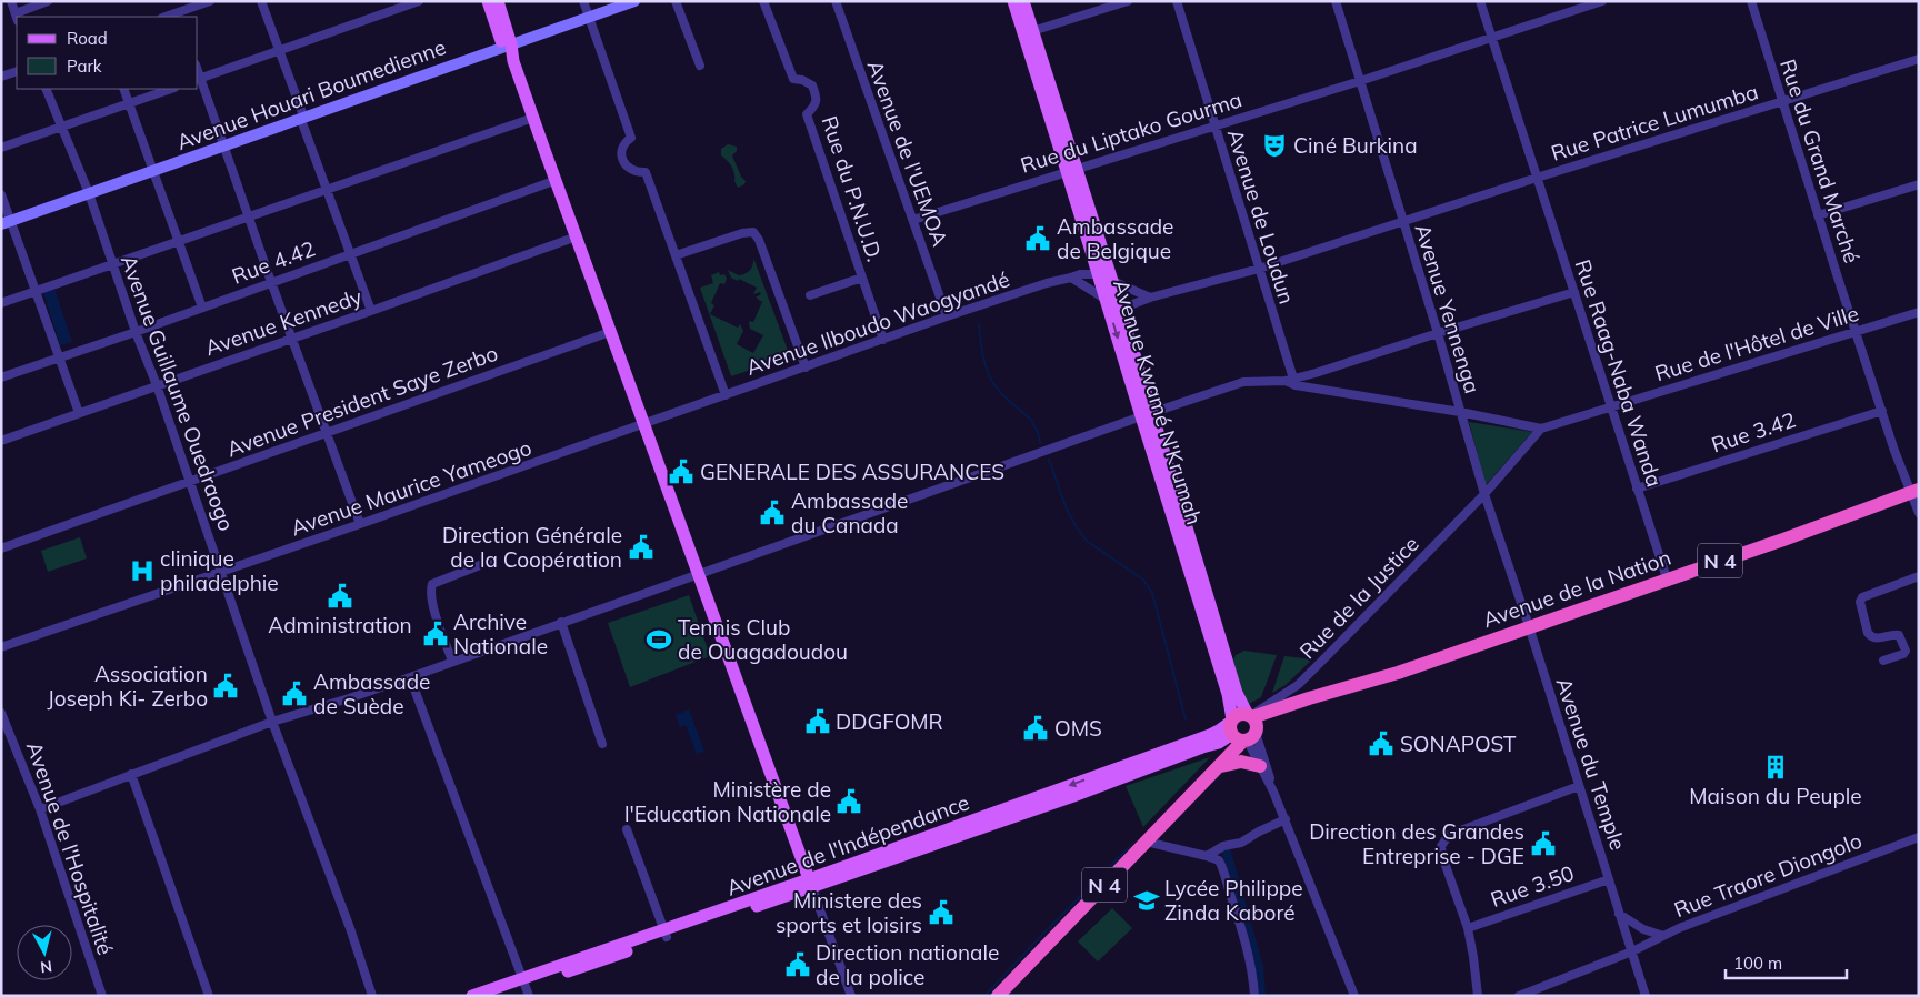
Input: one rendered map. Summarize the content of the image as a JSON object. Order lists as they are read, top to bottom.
{
  "streets": {
    "highway": ["N 4", "Avenue de la Nation"],
    "main road": ["Avenue Houari Boumedienne", "Avenue Kwamé N'Krumah", "Avenue de l'Indépendance"],
    "street": [
      "Rue Patrice Lumumba",
      "Rue du Liptako Gourma",
      "Avenue de l'UEMOA",
      "Rue du Grand Marché",
      "Rue du P.N.U.D.",
      "Avenue de Loudun",
      "Rue 4.42",
      "Avenue Yennenga",
      "Avenue Kennedy",
      "Avenue Ilboudo Waogyandé",
      "Rue de l'Hôtel de Ville",
      "Rue Raag-Naba Wanda",
      "Avenue Guillaume Ouedraogo",
      "Avenue President Saye Zerbo",
      "Rue 3.42",
      "Avenue Maurice Yameogo",
      "Rue de la Justice",
      "Avenue du Temple",
      "Avenue de l'Hospitalité",
      "Rue Traore Diongolo",
      "Rue 3.50"
    ]
  },
  "crossings": [
    ["Avenue Houari Boumedienne", "Avenue Guillaume Ouedraogo"],
    ["Rue Patrice Lumumba", "Rue du Grand Marché"],
    ["Rue Patrice Lumumba", "Avenue Yennenga"],
    ["Rue Patrice Lumumba", "Rue Raag-Naba Wanda"],
    ["Rue du Liptako Gourma", "Avenue de l'UEMOA"],
    ["Rue du Liptako Gourma", "Avenue de Loudun"],
    ["Rue du Liptako Gourma", "Avenue Yennenga"],
    ["Rue du Liptako Gourma", "Rue Raag-Naba Wanda"],
    ["Rue du Liptako Gourma", "Avenue Kwamé N'Krumah"],
    ["Avenue de l'UEMOA", "Avenue Ilboudo Waogyandé"],
    ["Rue du Grand Marché", "Rue de l'Hôtel de Ville"],
    ["Rue du Grand Marché", "Rue 3.42"],
    ["Rue du Grand Marché", "Avenue de la Nation"],
    ["Rue du P.N.U.D.", "Avenue Ilboudo Waogyandé"],
    ["Rue 4.42", "Avenue Guillaume Ouedraogo"],
    ["Avenue Yennenga", "Avenue de la Nation"],
    ["Avenue Yennenga", "Rue de la Justice"],
    ["Avenue Yennenga", "Avenue du Temple"],
    ["Avenue Kennedy", "Avenue Guillaume Ouedraogo"],
    ["Avenue Ilboudo Waogyandé", "Avenue Kwamé N'Krumah"],
    ["Avenue Ilboudo Waogyandé", "Avenue Maurice Yameogo"],
    ["Rue de l'Hôtel de Ville", "Rue Raag-Naba Wanda"],
    ["Rue de l'Hôtel de Ville", "Rue de la Justice"],
    ["Rue Raag-Naba Wanda", "Rue 3.42"],
    ["Rue Raag-Naba Wanda", "Avenue de la Nation"],
    ["Avenue Guillaume Ouedraogo", "Avenue President Saye Zerbo"],
    ["Avenue Guillaume Ouedraogo", "Avenue Maurice Yameogo"],
    ["Avenue Kwamé N'Krumah", "N 4"],
    ["Avenue Kwamé N'Krumah", "Avenue de la Nation"],
    ["Avenue Kwamé N'Krumah", "Rue de la Justice"],
    ["Avenue Kwamé N'Krumah", "Avenue de l'Indépendance"],
    ["N 4", "Avenue de la Nation"],
    ["N 4", "Rue de la Justice"],
    ["N 4", "Avenue de l'Indépendance"],
    ["Avenue de la Nation", "Rue de la Justice"],
    ["Avenue de la Nation", "Avenue du Temple"],
    ["Avenue de la Nation", "Avenue de l'Indépendance"],
    ["Rue de la Justice", "Avenue de l'Indépendance"],
    ["Avenue du Temple", "Rue Traore Diongolo"],
    ["Avenue du Temple", "Rue 3.50"]
  ],
  "places": {
    "theatre": ["Ciné Burkina"],
    "public building": [
      "Ambassade de Belgique",
      "GENERALE DES ASSURANCES",
      "Ambassade du Canada",
      "Direction Générale de la Coopération",
      "Administration",
      "Archive Nationale",
      "Association Joseph Ki- Zerbo",
      "Ambassade de Suède",
      "DDGFOMR",
      "OMS",
      "SONAPOST",
      "Ministère de l'Education Nationale",
      "Direction des Grandes Entreprise - DGE",
      "Ministere des sports et loisirs",
      "Direction nationale de la police"
    ],
    "hospital": ["clinique philadelphie"],
    "sports": ["Tennis Club de Ouagadoudou"],
    "building": ["Maison du Peuple"],
    "school or university": ["Lycée Philippe Zinda Kaboré"]
  },
  "legend": ["Road", "Park"],
  "scale_bar": "100 m",
  "north": "bottom"
}
